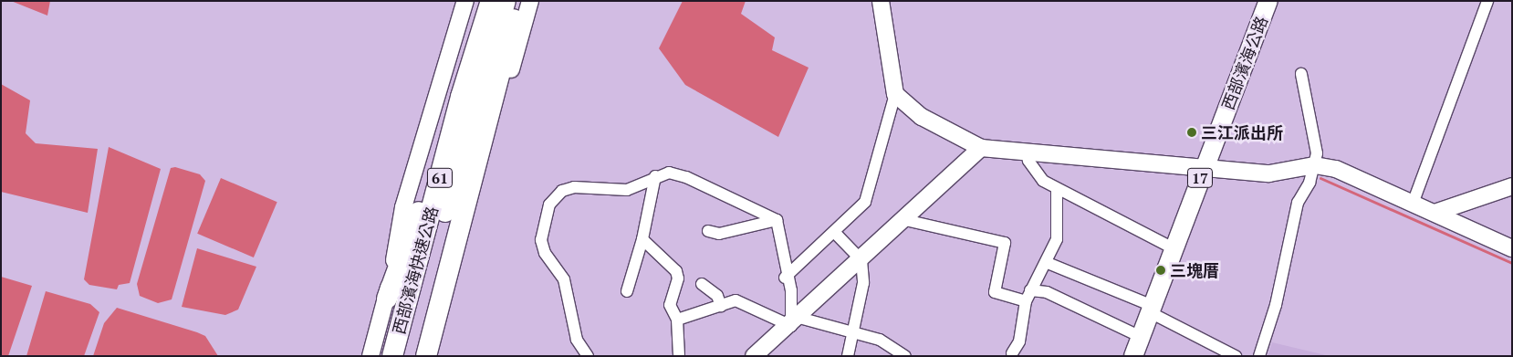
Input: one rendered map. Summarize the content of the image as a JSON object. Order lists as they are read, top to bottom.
{
  "streets": {
    "highway": ["61", "西部濱海快速公路"],
    "main road": ["西部濱海公路", "17"]
  },
  "places": ["三江派出所", "三塊厝"]
}
